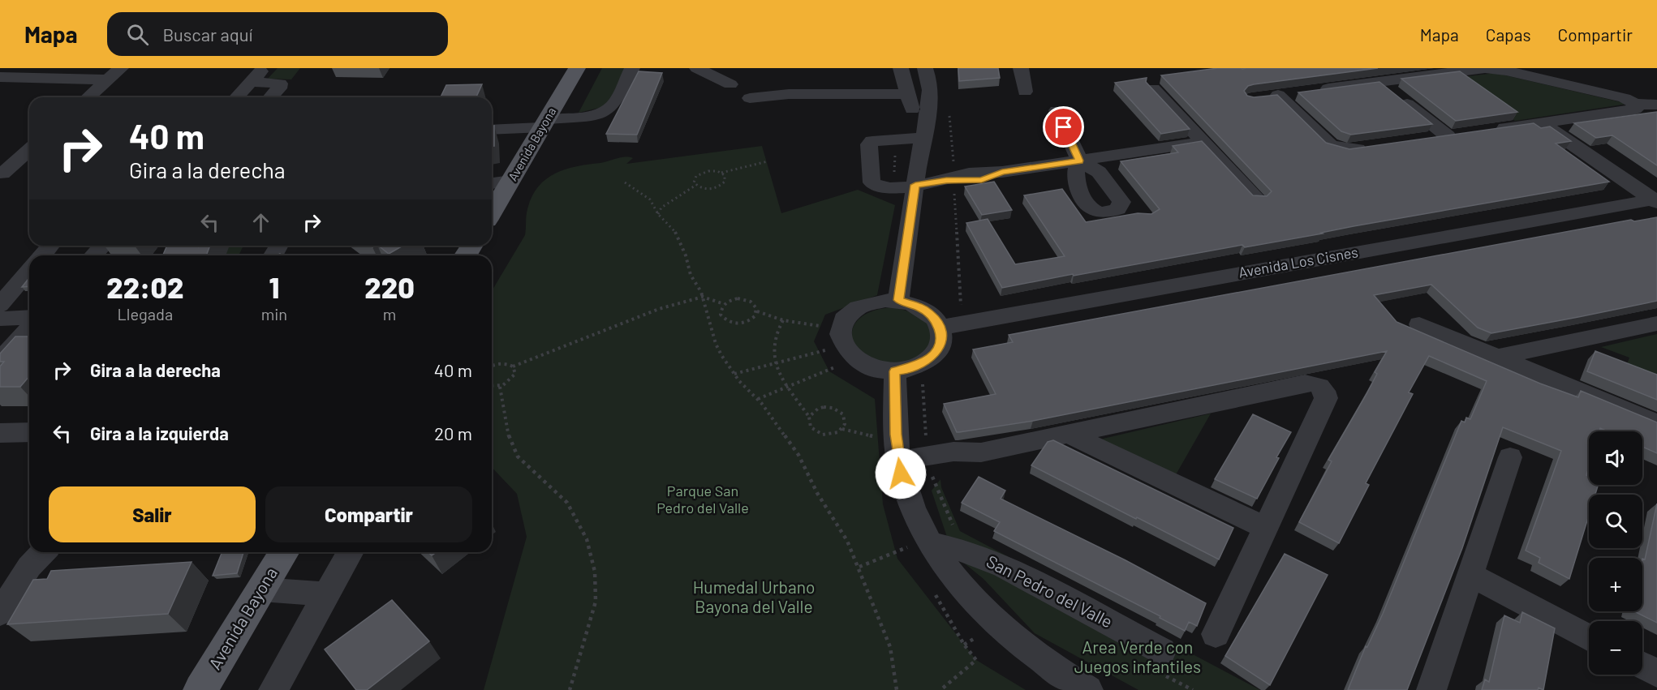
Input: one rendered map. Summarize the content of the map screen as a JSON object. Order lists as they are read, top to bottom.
{
  "streets": {
    "main road": ["Avenida Bayona"],
    "street": ["Avenida Los Cisnes", "San Pedro del Valle"]
  },
  "parks": ["Parque San Pedro del Valle", "Humedal Urbano Bayona del Valle", "Area Verde con Juegos infantiles"],
  "page": {
    "header": "Mapa",
    "search": "Buscar aquí",
    "nav": ["Mapa", "Capas", "Compartir"],
    "turn": ["40 m", "Gira a la derecha"],
    "eta": [
      "22:02",
      "Llegada",
      "1",
      "min",
      "220",
      "m"
    ],
    "list": [
      {
        "name": "Gira a la derecha",
        "value": "40 m"
      },
      {
        "name": "Gira a la izquierda",
        "value": "20 m"
      }
    ],
    "map_buttons": ["+", "−"],
    "buttons": ["Salir", "Compartir"]
  }
}
